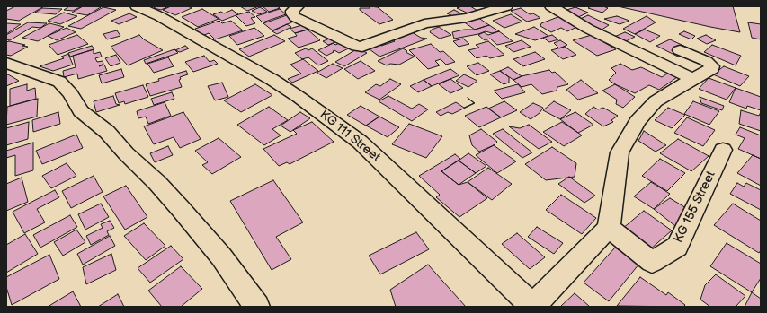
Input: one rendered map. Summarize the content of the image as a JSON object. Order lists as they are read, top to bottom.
{
  "streets": {
    "street": ["KG 111 Street", "KG 155 Street"]
  }
}
